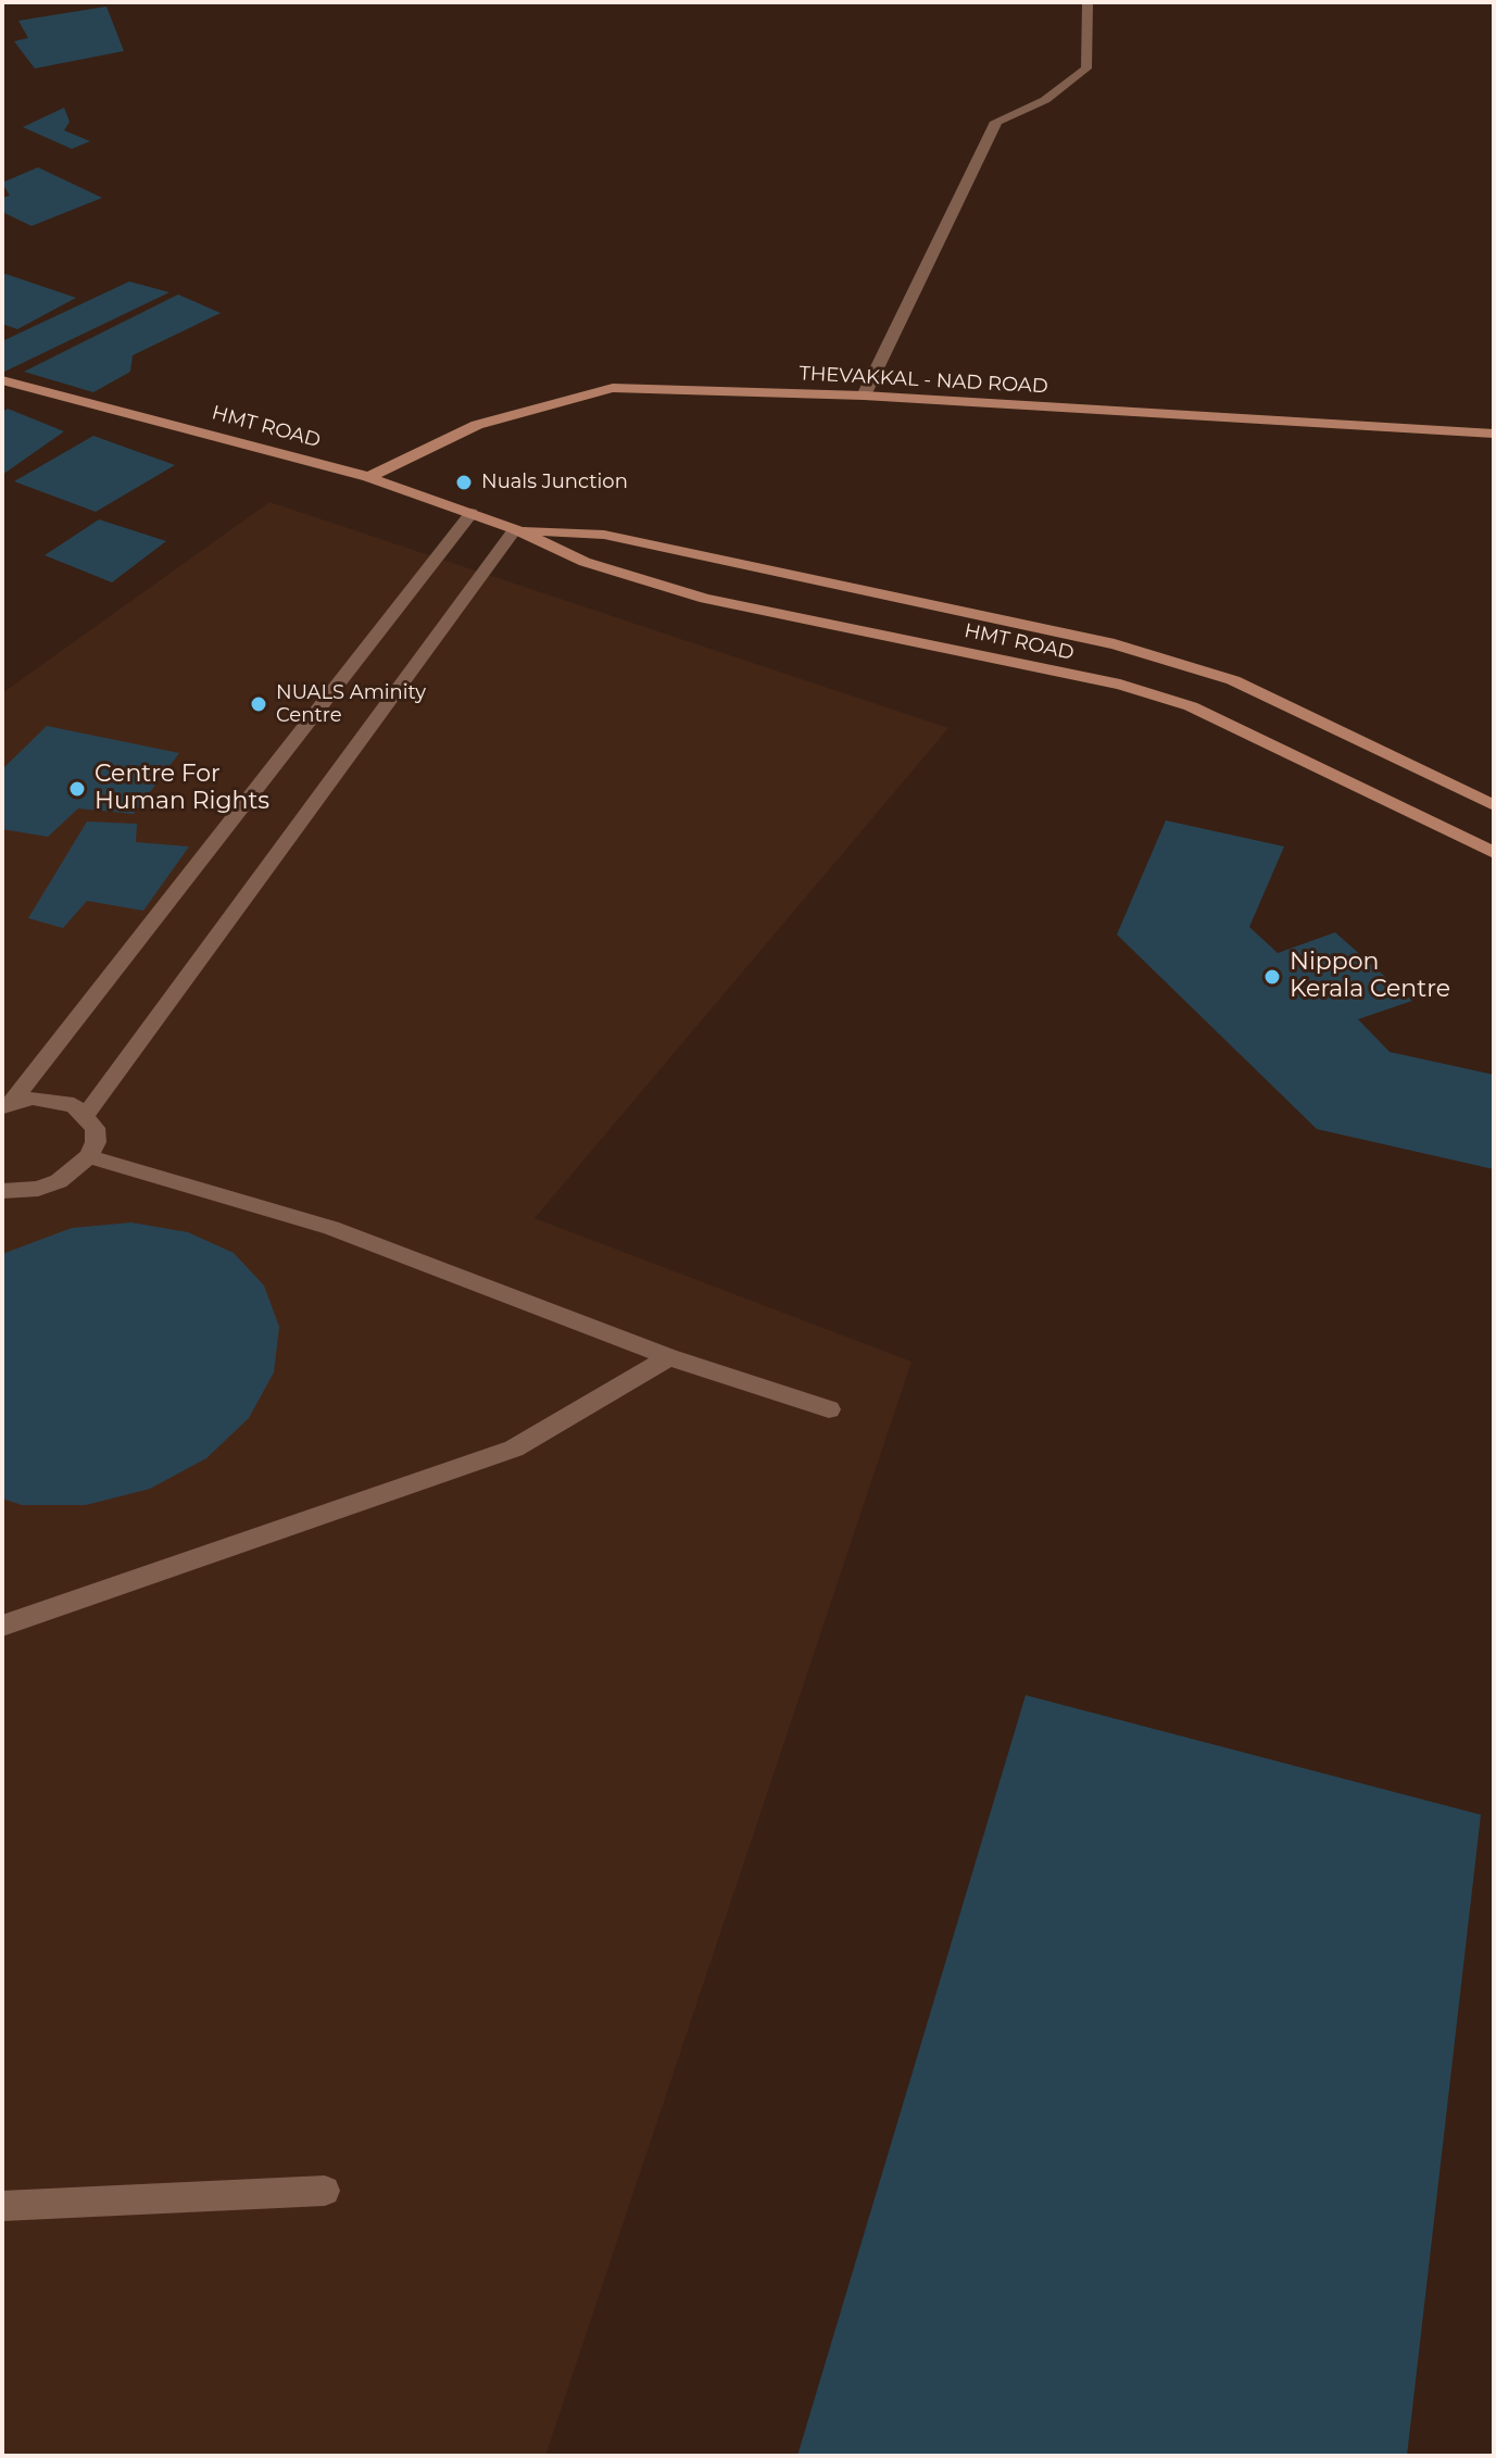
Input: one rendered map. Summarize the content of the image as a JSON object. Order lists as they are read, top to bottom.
{
  "streets": {
    "main road": ["THEVAKKAL - NAD ROAD", "HMT ROAD"]
  },
  "crossings": [
    ["THEVAKKAL - NAD ROAD", "HMT ROAD"]
  ],
  "places": [
    "Nuals Junction",
    "NUALS Aminity Centre",
    "Centre For Human Rights",
    "Nippon Kerala Centre"
  ]
}
